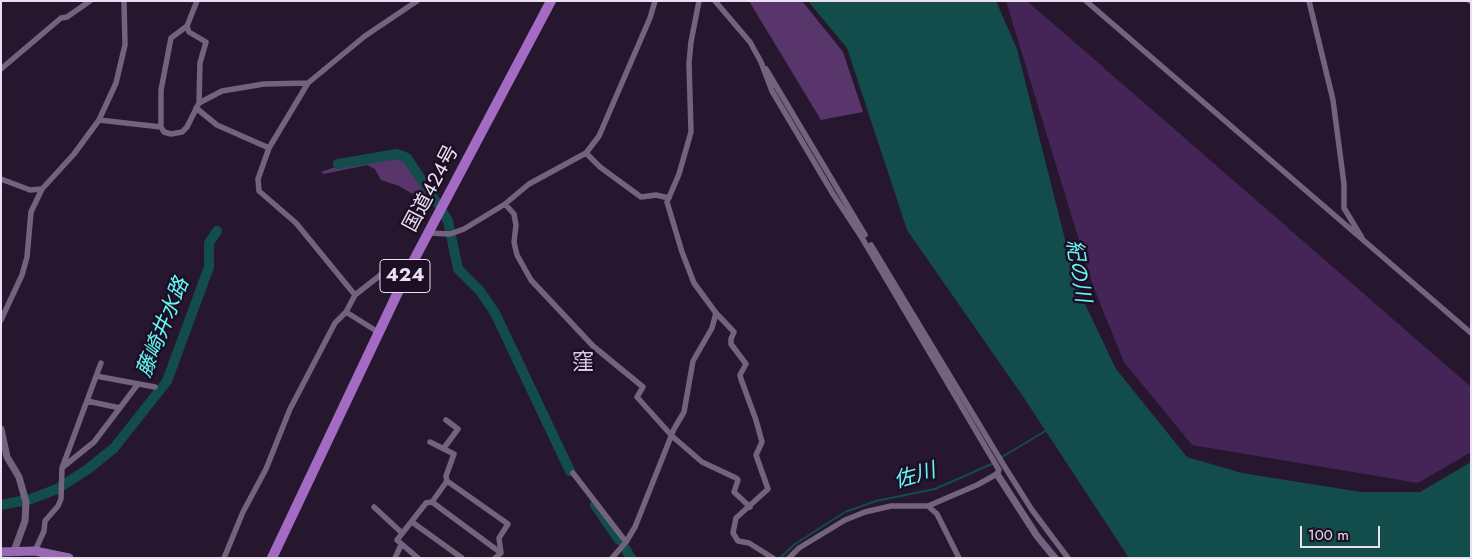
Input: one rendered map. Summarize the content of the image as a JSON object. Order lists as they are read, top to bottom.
{
  "streets": {
    "highway": ["国道424号", "424"]
  },
  "districts": ["窪"],
  "water": ["紀の川", "藤崎井水路", "佐川"],
  "scale_bar": "100 m"
}
